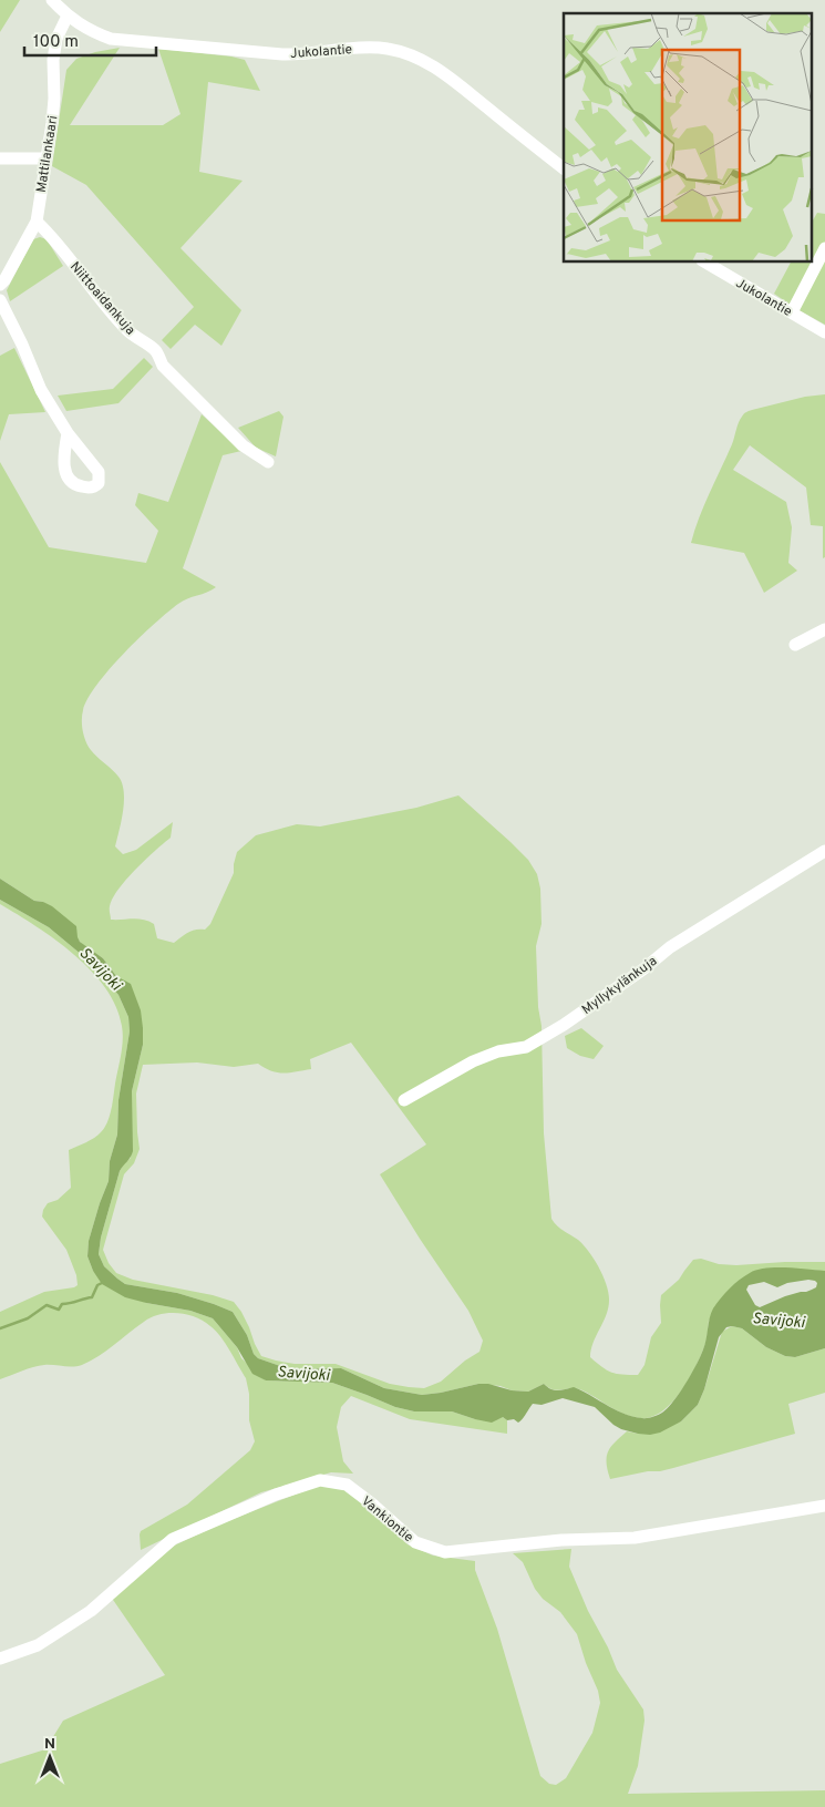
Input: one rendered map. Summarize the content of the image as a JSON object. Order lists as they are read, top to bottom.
{
  "streets": {
    "street": [
      "Jukolantie",
      "Mattilankaari",
      "Niittoaidankuja",
      "Myllykylänkuja",
      "Vankiontie"
    ]
  },
  "crossings": [
    ["Jukolantie", "Mattilankaari"],
    ["Mattilankaari", "Niittoaidankuja"]
  ],
  "water": ["Savijoki"],
  "scale_bar": "100 m",
  "north": "top"
}
